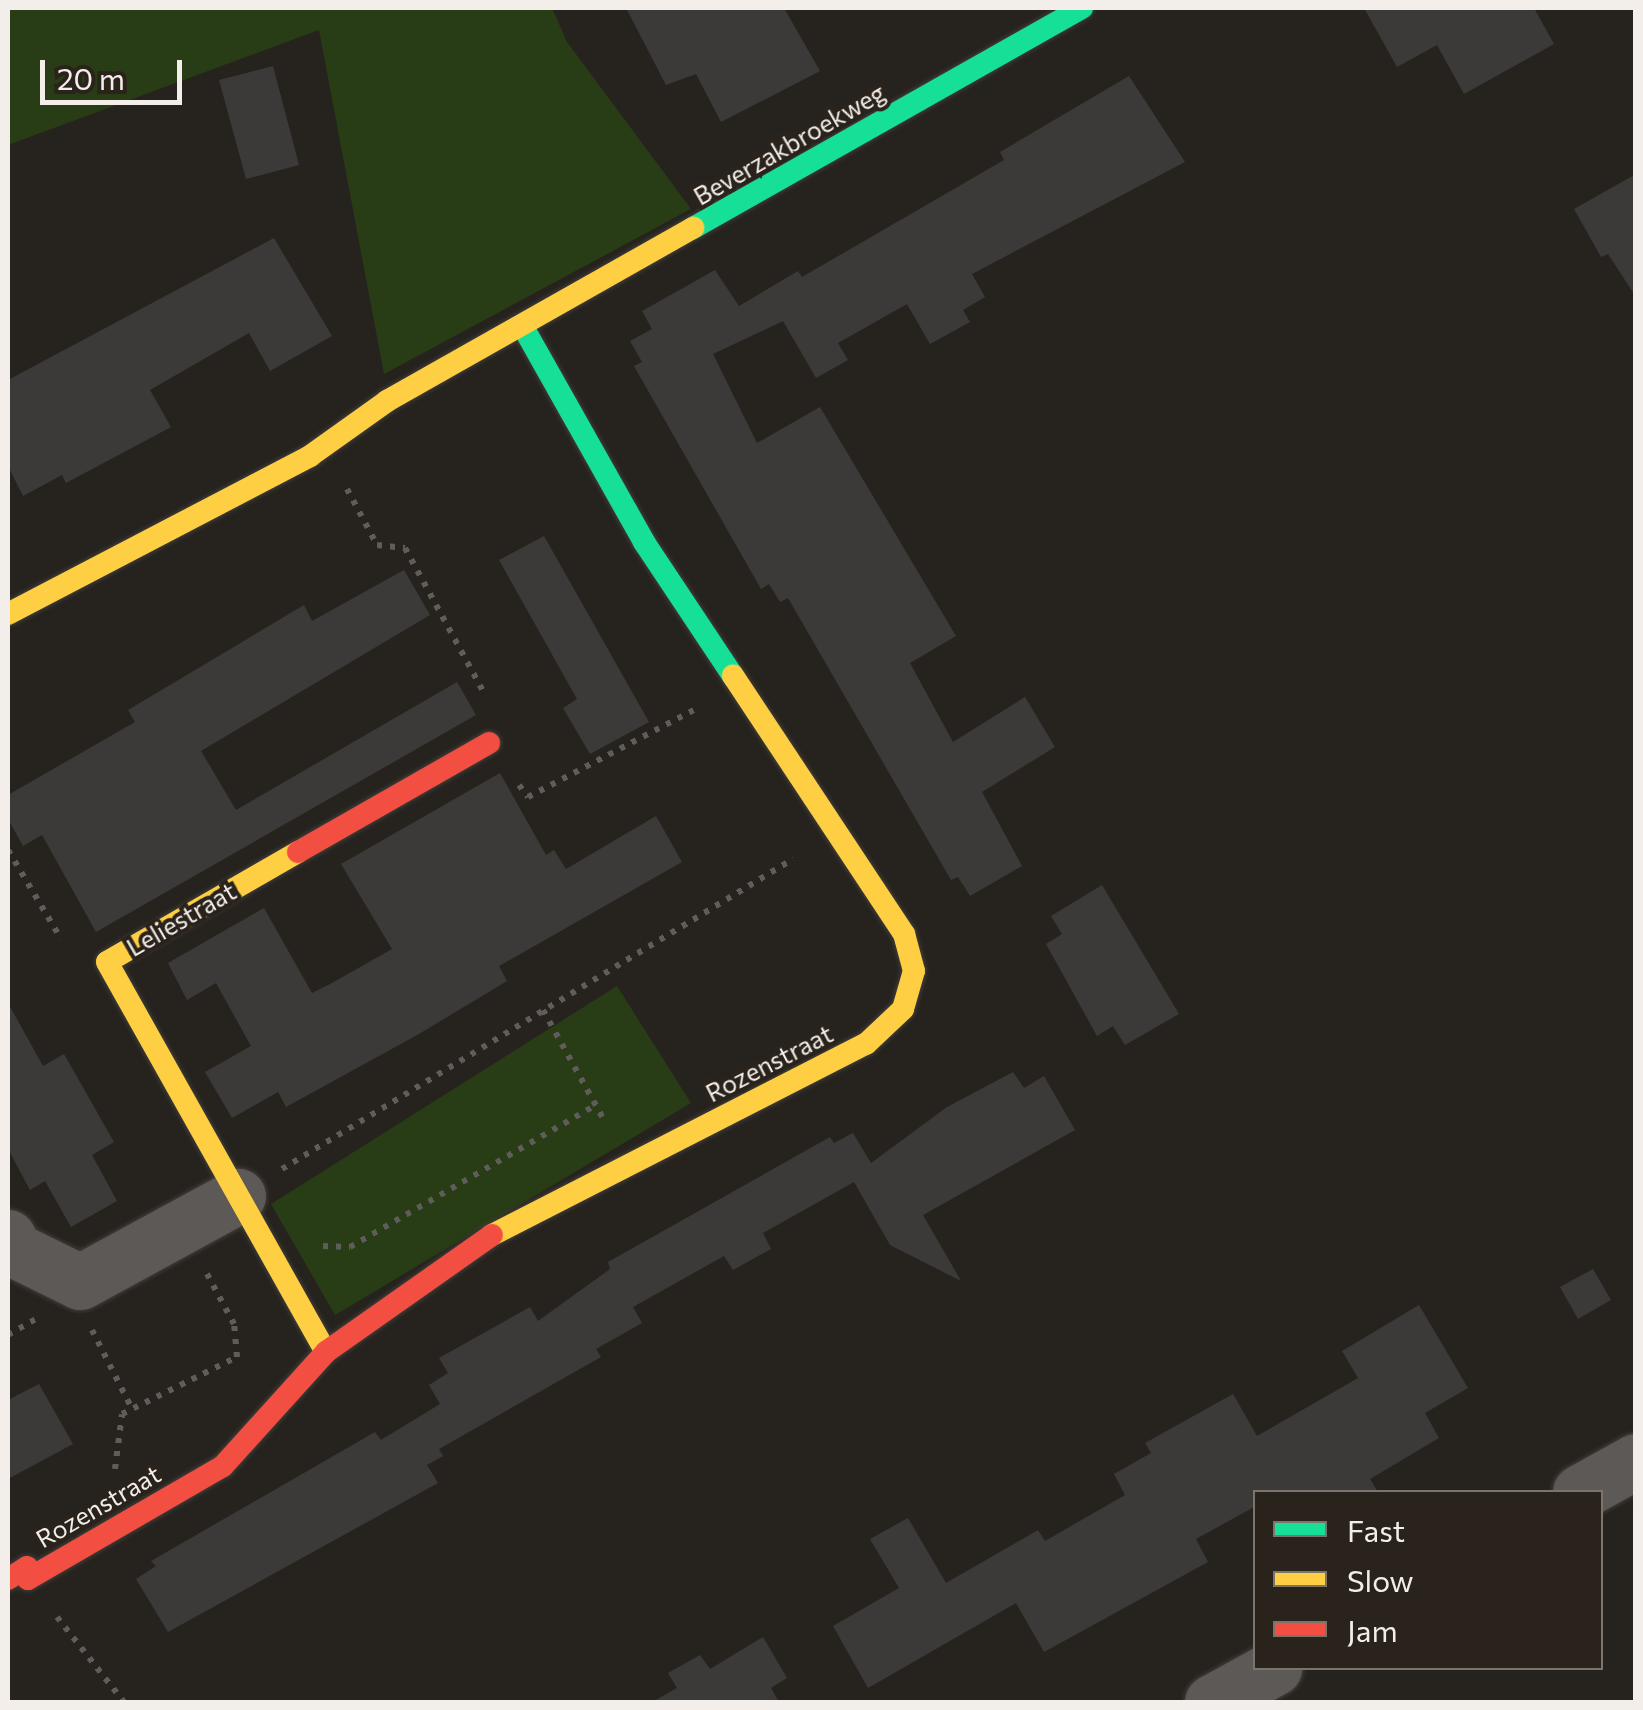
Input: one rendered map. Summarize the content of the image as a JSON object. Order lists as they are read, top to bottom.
{
  "streets": {
    "street": ["Beverzakbroekweg", "Leliestraat", "Rozenstraat"]
  },
  "crossings": [
    ["Beverzakbroekweg", "Rozenstraat"],
    ["Leliestraat", "Rozenstraat"]
  ],
  "legend": ["Fast", "Slow", "Jam"],
  "scale_bar": "20 m"
}
